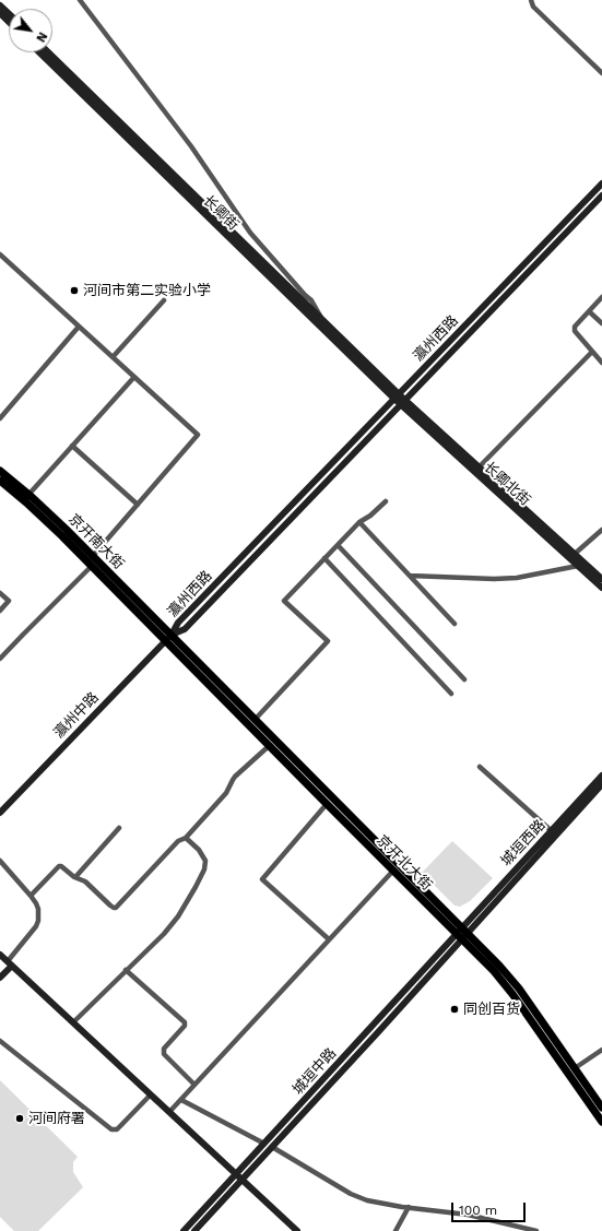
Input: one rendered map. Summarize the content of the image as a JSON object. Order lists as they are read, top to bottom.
{
  "streets": {
    "main road": [
      "长卿街",
      "瀛州西路",
      "长卿北街",
      "京开南大街",
      "瀛州中路",
      "城垣西路",
      "京开北大街",
      "城垣中路"
    ]
  },
  "crossings": [
    ["长卿街", "瀛州西路"],
    ["长卿街", "长卿北街"],
    ["瀛州西路", "长卿北街"],
    ["瀛州西路", "京开南大街"],
    ["瀛州西路", "瀛州中路"],
    ["瀛州西路", "京开北大街"],
    ["京开南大街", "瀛州中路"],
    ["京开南大街", "京开北大街"],
    ["瀛州中路", "京开北大街"],
    ["城垣西路", "京开北大街"],
    ["城垣西路", "城垣中路"],
    ["京开北大街", "城垣中路"]
  ],
  "places": ["河间市第二实验小学", "同创百货", "河间府署"],
  "scale_bar": "100 m",
  "north": "bottom right"
}
